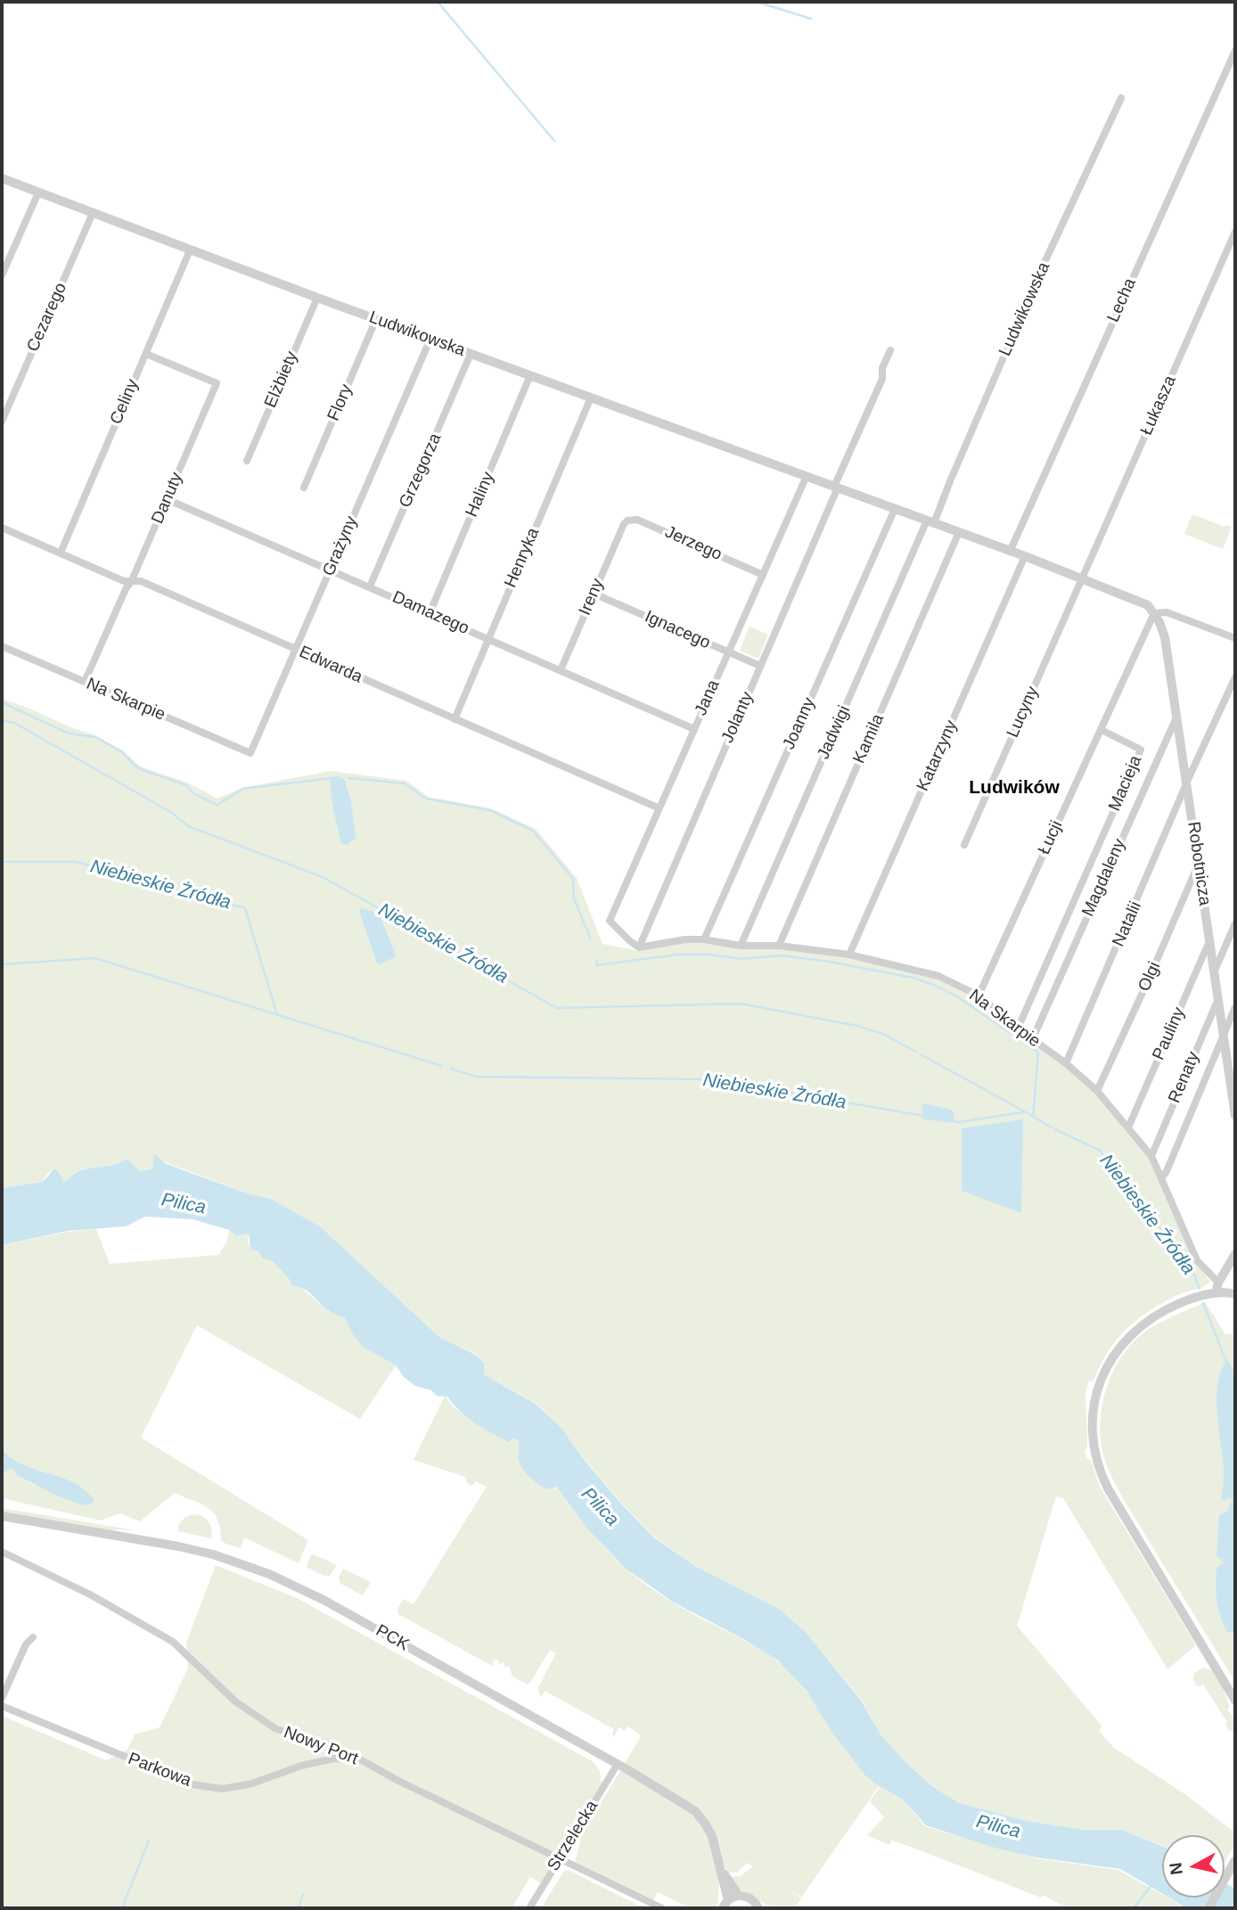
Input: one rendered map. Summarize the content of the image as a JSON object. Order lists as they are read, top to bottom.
{
  "streets": {
    "street": [
      "Lecha",
      "Ludwikowska",
      "Cezarego",
      "Elżbiety",
      "Celiny",
      "Flory",
      "Łukasza",
      "Grzegorza",
      "Haliny",
      "Danuty",
      "Jerzego",
      "Grażyny",
      "Henryka",
      "Ireny",
      "Damazego",
      "Ignacego",
      "Edwarda",
      "Jana",
      "Na Skarpie",
      "Lucyny",
      "Jolanty",
      "Joanny",
      "Jadwigi",
      "Kamila",
      "Katarzyny",
      "Macieja",
      "Łucji",
      "Robotnicza",
      "Magdaleny",
      "Natalii",
      "Olgi",
      "Pauliny",
      "Renaty",
      "PCK",
      "Nowy Port",
      "Parkowa",
      "Strzelecka"
    ]
  },
  "crossings": [
    ["Lecha", "Ludwikowska"],
    ["Ludwikowska", "Cezarego"],
    ["Ludwikowska", "Elżbiety"],
    ["Ludwikowska", "Celiny"],
    ["Ludwikowska", "Flory"],
    ["Ludwikowska", "Łukasza"],
    ["Ludwikowska", "Grzegorza"],
    ["Ludwikowska", "Haliny"],
    ["Ludwikowska", "Grażyny"],
    ["Ludwikowska", "Henryka"],
    ["Ludwikowska", "Jana"],
    ["Ludwikowska", "Lucyny"],
    ["Ludwikowska", "Jolanty"],
    ["Ludwikowska", "Joanny"],
    ["Ludwikowska", "Jadwigi"],
    ["Ludwikowska", "Kamila"],
    ["Ludwikowska", "Katarzyny"],
    ["Ludwikowska", "Łucji"],
    ["Ludwikowska", "Robotnicza"],
    ["Celiny", "Danuty"],
    ["Celiny", "Edwarda"],
    ["Łukasza", "Lucyny"],
    ["Grzegorza", "Damazego"],
    ["Haliny", "Damazego"],
    ["Danuty", "Damazego"],
    ["Danuty", "Edwarda"],
    ["Danuty", "Na Skarpie"],
    ["Jerzego", "Ireny"],
    ["Jerzego", "Jana"],
    ["Grażyny", "Damazego"],
    ["Grażyny", "Edwarda"],
    ["Grażyny", "Na Skarpie"],
    ["Henryka", "Damazego"],
    ["Henryka", "Edwarda"],
    ["Ireny", "Damazego"],
    ["Ireny", "Ignacego"],
    ["Damazego", "Jana"],
    ["Ignacego", "Jana"],
    ["Ignacego", "Jolanty"],
    ["Edwarda", "Jana"],
    ["Jana", "Na Skarpie"],
    ["Jana", "Jolanty"],
    ["Na Skarpie", "Jolanty"],
    ["Na Skarpie", "Joanny"],
    ["Na Skarpie", "Jadwigi"],
    ["Na Skarpie", "Kamila"],
    ["Na Skarpie", "Katarzyny"],
    ["Na Skarpie", "Macieja"],
    ["Na Skarpie", "Łucji"],
    ["Na Skarpie", "Magdaleny"],
    ["Na Skarpie", "Natalii"],
    ["Na Skarpie", "Olgi"],
    ["Na Skarpie", "Pauliny"],
    ["Na Skarpie", "Renaty"],
    ["Macieja", "Łucji"],
    ["Łucji", "Robotnicza"],
    ["Robotnicza", "Magdaleny"],
    ["Robotnicza", "Natalii"],
    ["Robotnicza", "Olgi"],
    ["Robotnicza", "Pauliny"],
    ["Robotnicza", "Renaty"],
    ["PCK", "Strzelecka"],
    ["Nowy Port", "Parkowa"],
    ["Nowy Port", "Strzelecka"]
  ],
  "districts": ["Ludwików"],
  "water": ["Niebieskie Żródła", "Niebieskie Źródła", "Pilica"],
  "north": "left"
}
